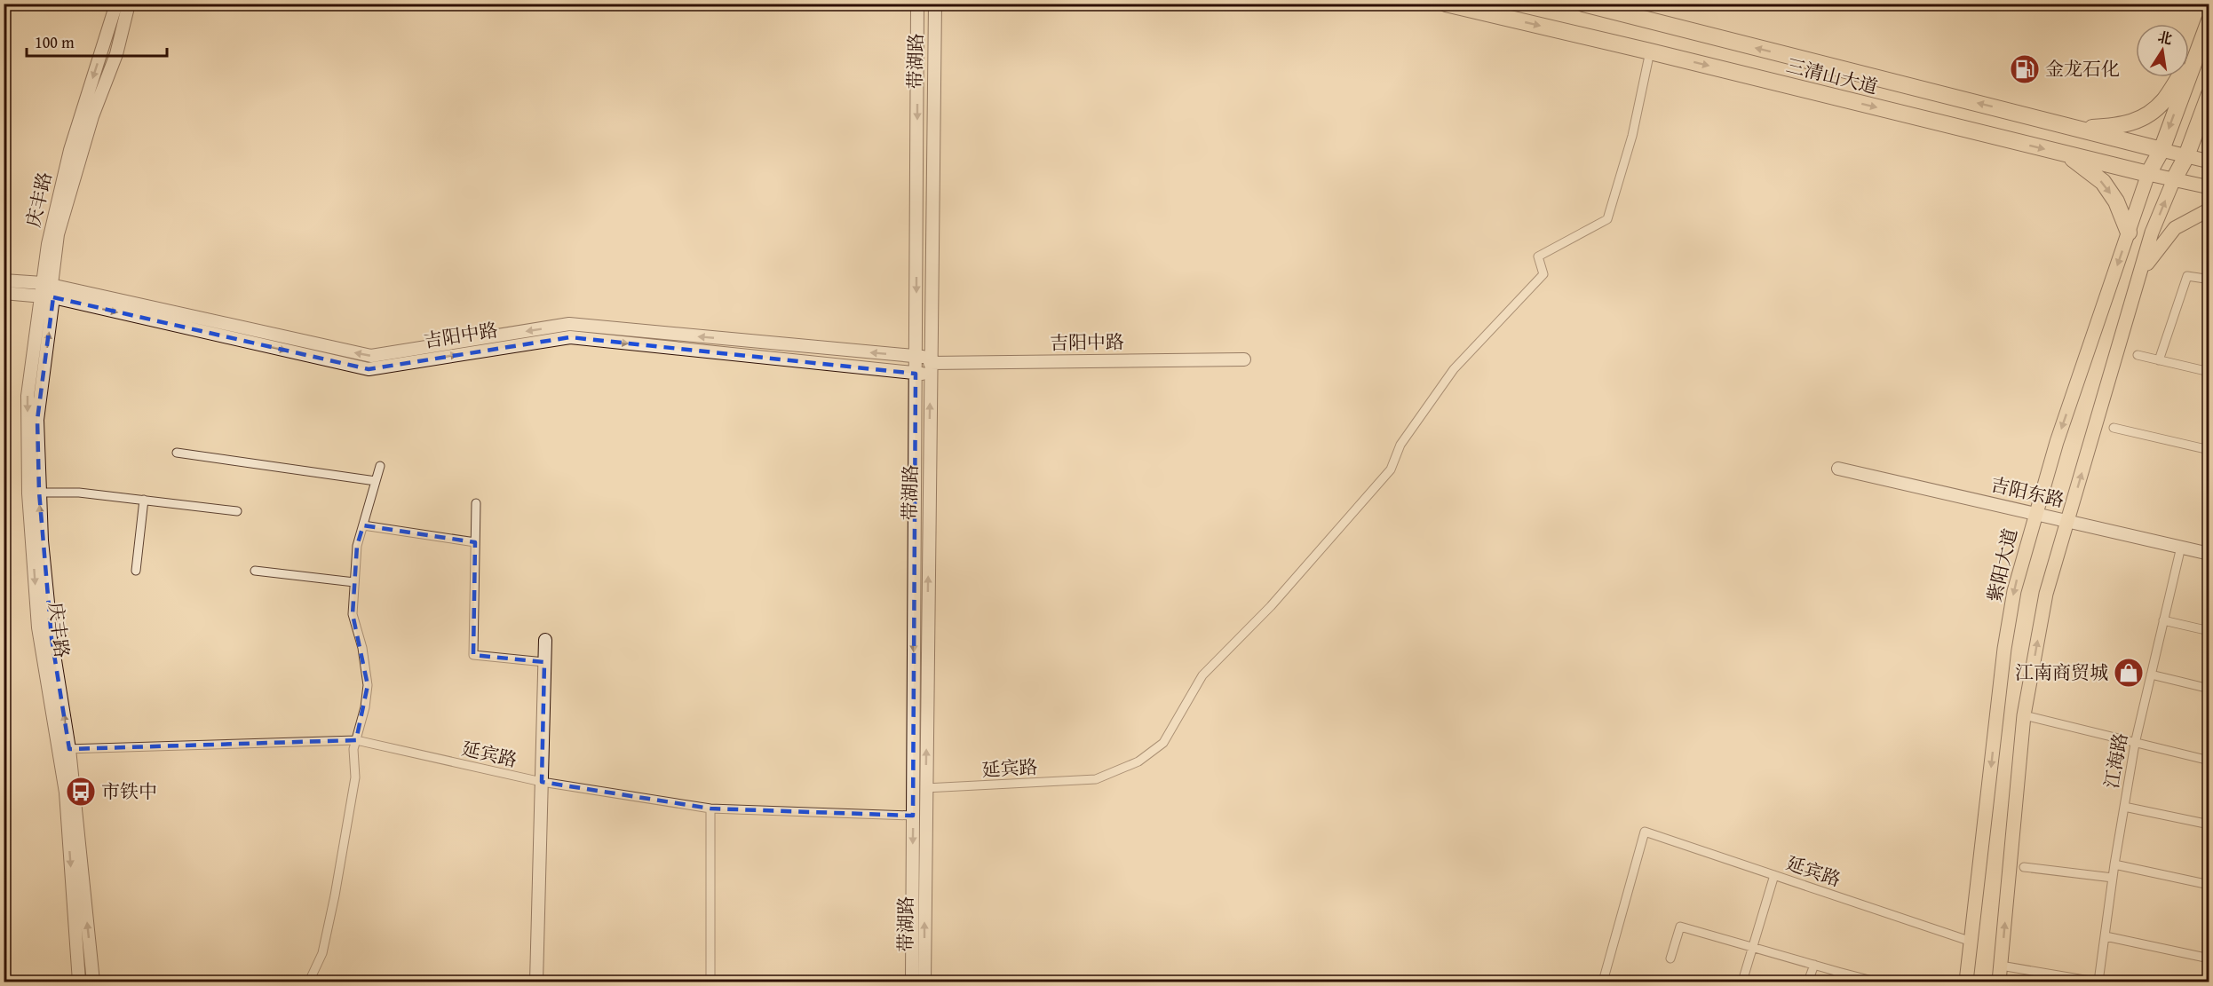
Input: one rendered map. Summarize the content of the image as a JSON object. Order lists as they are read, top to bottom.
{
  "streets": {
    "highway": ["三清山大道"],
    "main road": [
      "带湖路",
      "庆丰路",
      "吉阳中路",
      "吉阳东路",
      "紫阳大道"
    ],
    "street": ["延宾路", "江海路"]
  },
  "crossings": [
    ["带湖路", "吉阳中路"],
    ["带湖路", "延宾路"],
    ["三清山大道", "紫阳大道"],
    ["三清山大道", "延宾路"],
    ["庆丰路", "吉阳中路"],
    ["庆丰路", "延宾路"],
    ["吉阳东路", "紫阳大道"],
    ["吉阳东路", "江海路"],
    ["紫阳大道", "延宾路"]
  ],
  "places": {
    "fuel station": ["金龙石化"],
    "shop": ["江南商贸城"],
    "bus stop": ["市铁中"]
  },
  "scale_bar": "100 m",
  "north": "top"
}
